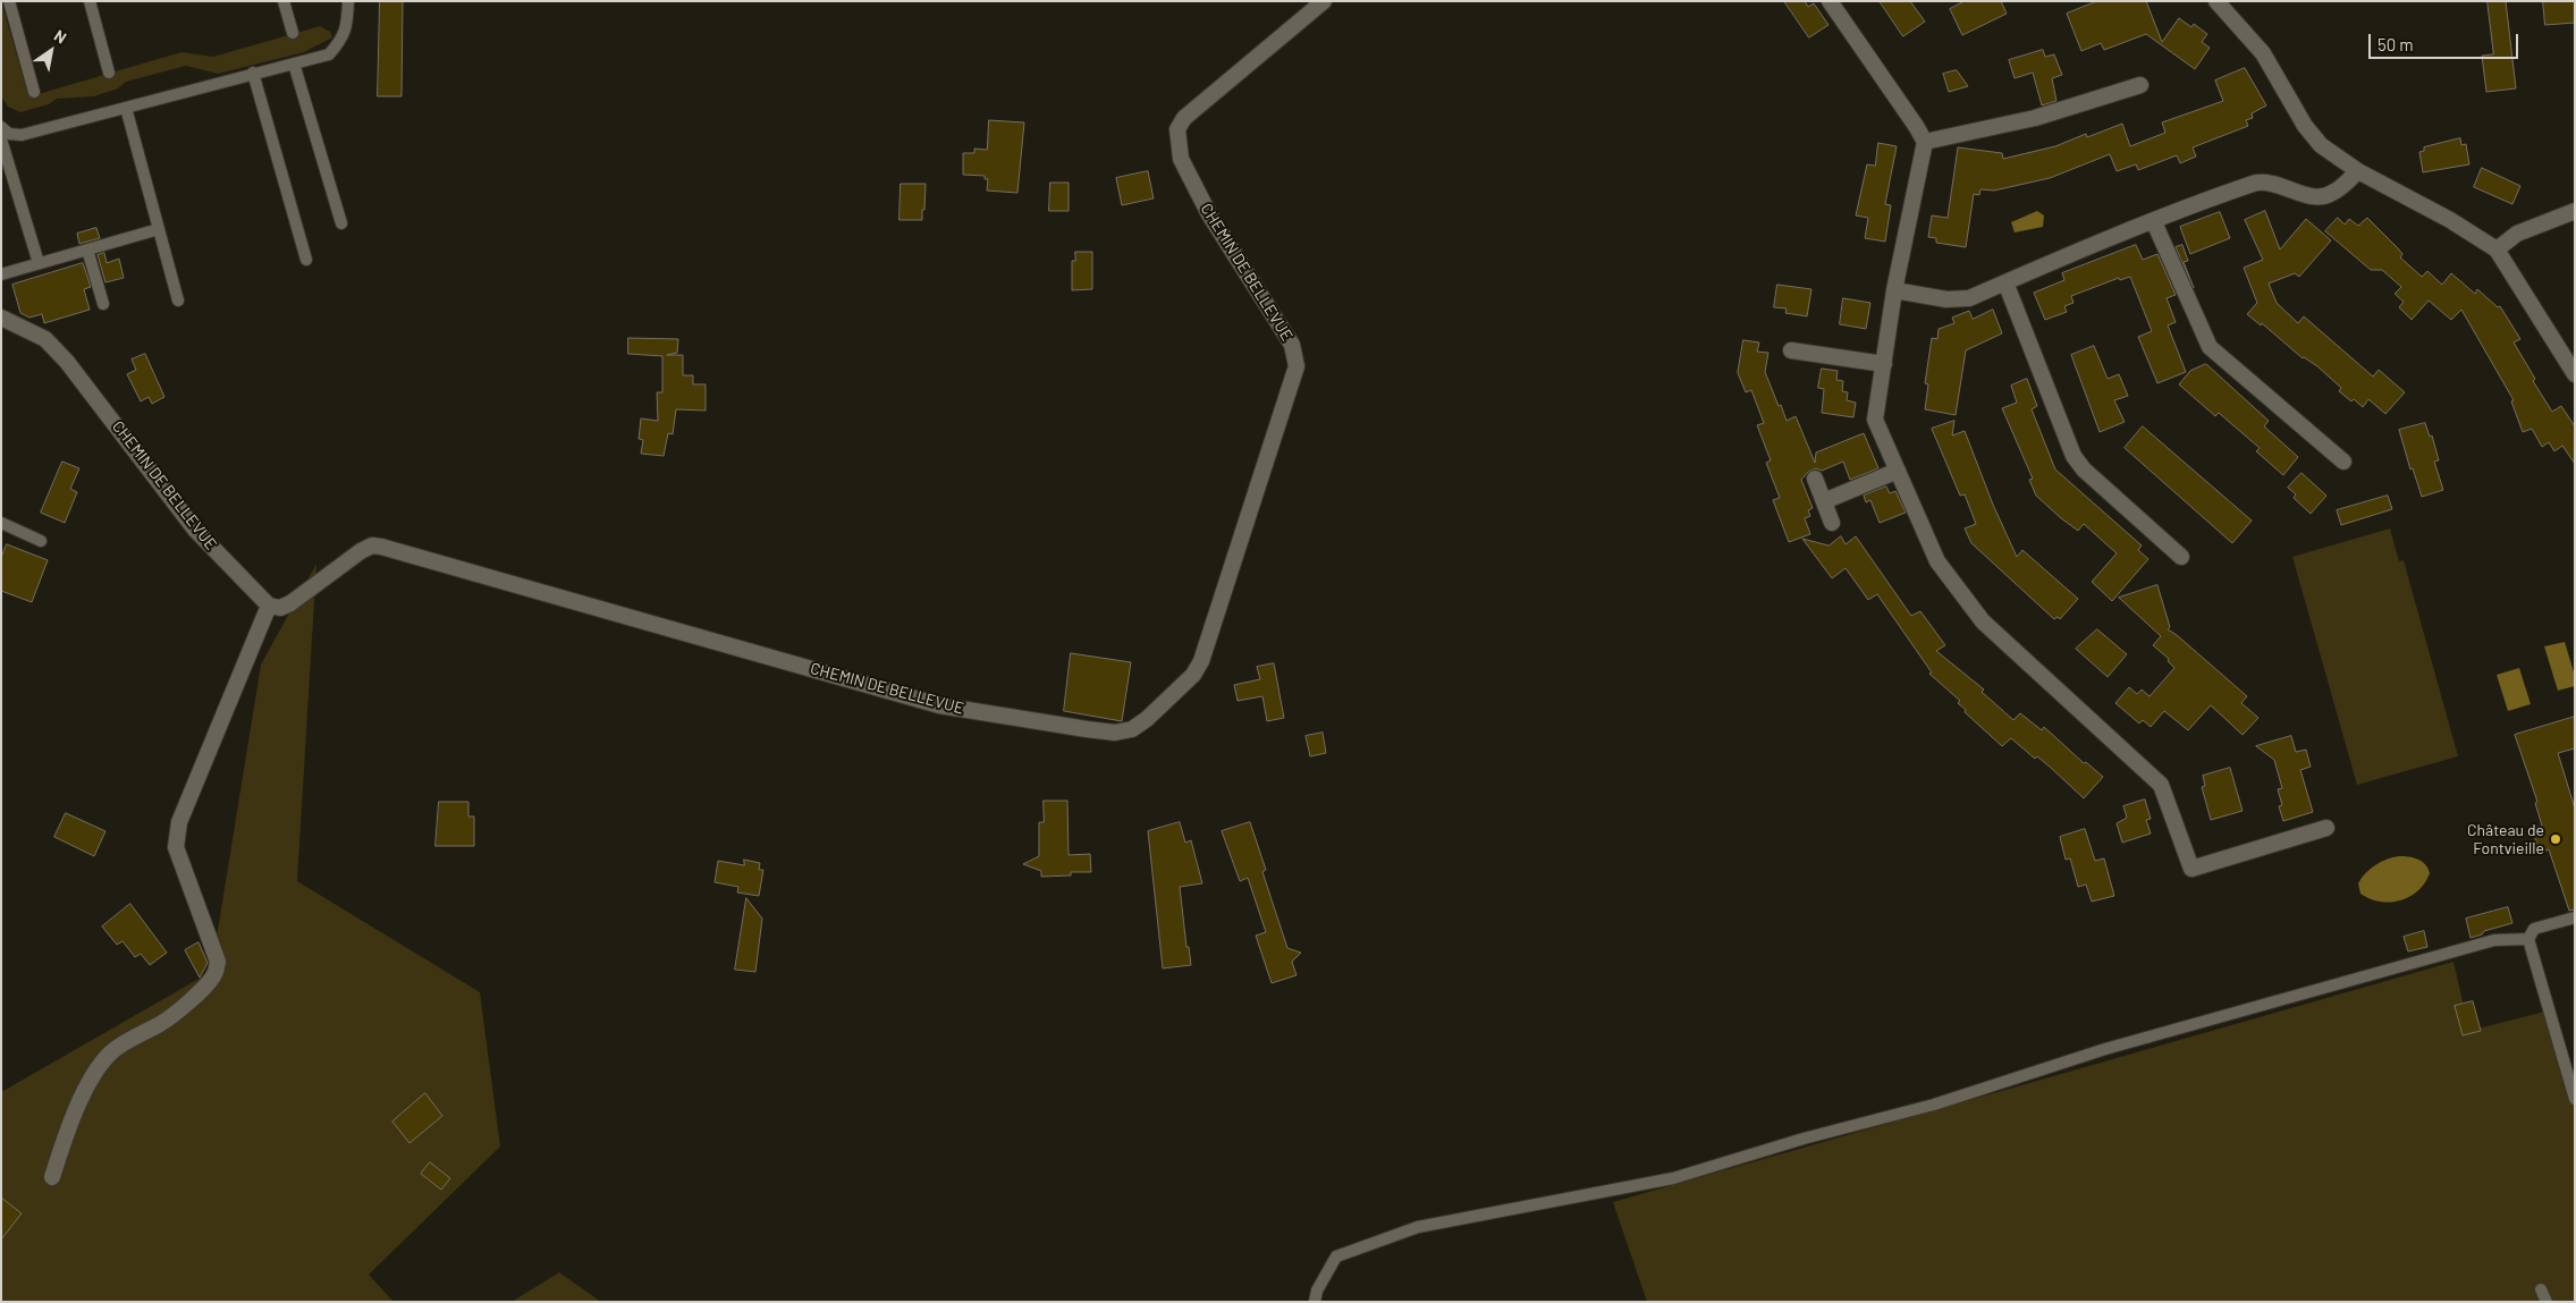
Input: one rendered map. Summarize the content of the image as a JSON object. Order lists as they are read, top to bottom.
{
  "streets": {
    "street": ["CHEMIN DE BELLEVUE"]
  },
  "places": ["Château de Fontvieille"],
  "scale_bar": "50 m",
  "north": "top right"
}
